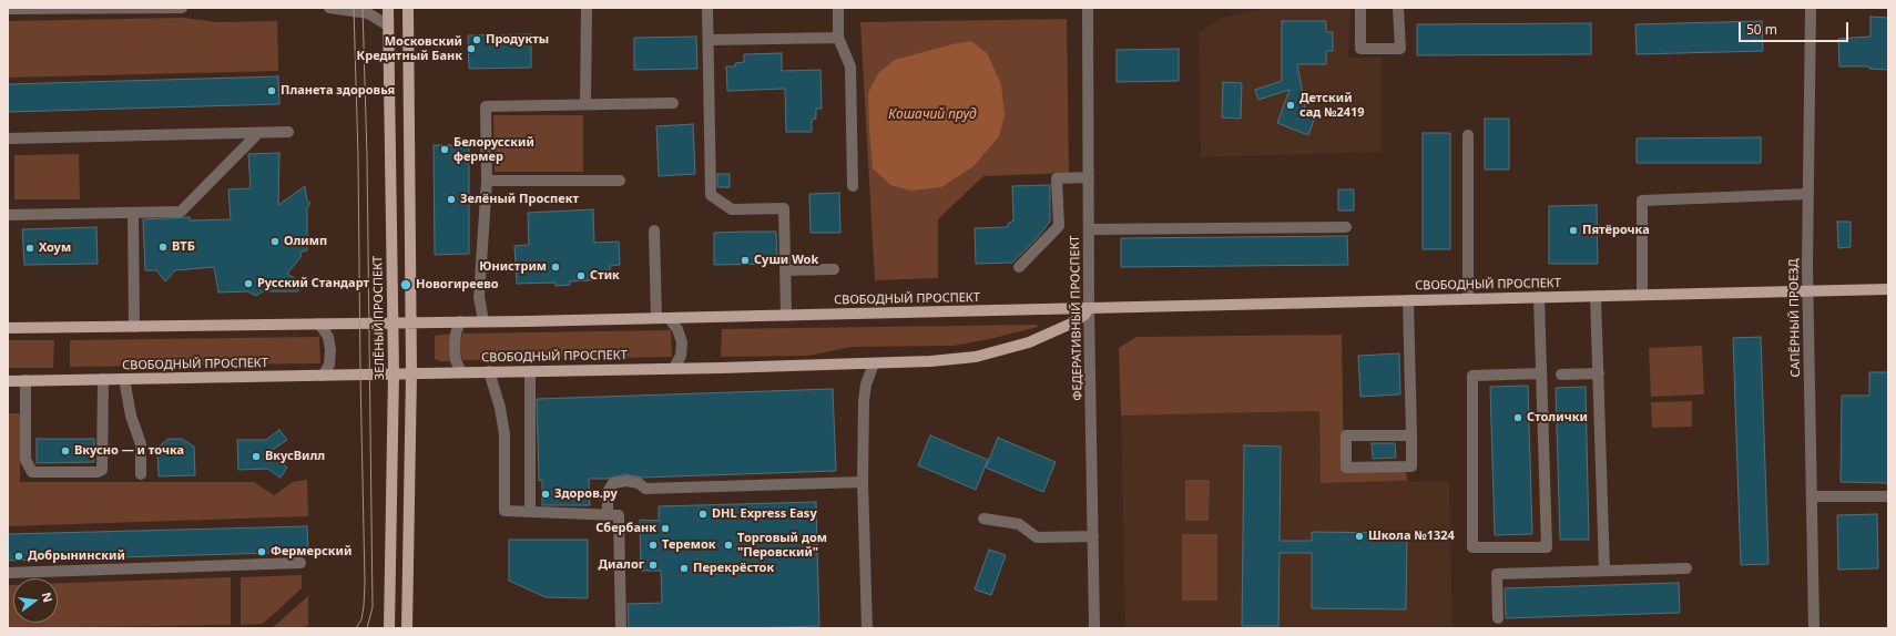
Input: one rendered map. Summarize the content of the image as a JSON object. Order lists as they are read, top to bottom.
{
  "streets": {
    "main road": ["СВОБОДНЫЙ ПРОСПЕКТ", "ЗЕЛЁНЫЙ ПРОСПЕКТ"],
    "street": ["ФЕДЕРАТИВНЫЙ ПРОСПЕКТ", "САПЁРНЫЙ ПРОЕЗД"]
  },
  "crossings": [
    ["СВОБОДНЫЙ ПРОСПЕКТ", "ЗЕЛЁНЫЙ ПРОСПЕКТ"],
    ["СВОБОДНЫЙ ПРОСПЕКТ", "ФЕДЕРАТИВНЫЙ ПРОСПЕКТ"],
    ["СВОБОДНЫЙ ПРОСПЕКТ", "САПЁРНЫЙ ПРОЕЗД"]
  ],
  "water": ["Кошачий пруд"],
  "places": [
    "Продукты",
    "Московский Кредитный Банк",
    "Планета здоровья",
    "Детский сад №2419",
    "Белорусский фермер",
    "Зелёный Проспект",
    "Пятёрочка",
    "Олимп",
    "ВТБ",
    "Хоум",
    "Суши Wok",
    "Юнистрим",
    "Стик",
    "Русский Стандарт",
    "Новогиреево",
    "Столички",
    "Вкусно — и точка",
    "ВкусВилл",
    "Здоров.ру",
    "DHL Express Easy",
    "Сбербанк",
    "Школа №1324",
    "Теремок",
    "Торговый дом \"Перовский\"",
    "Фермерский",
    "Добрынинский",
    "Диалог",
    "Перекрёсток"
  ],
  "scale_bar": "50 m",
  "north": "right"
}
